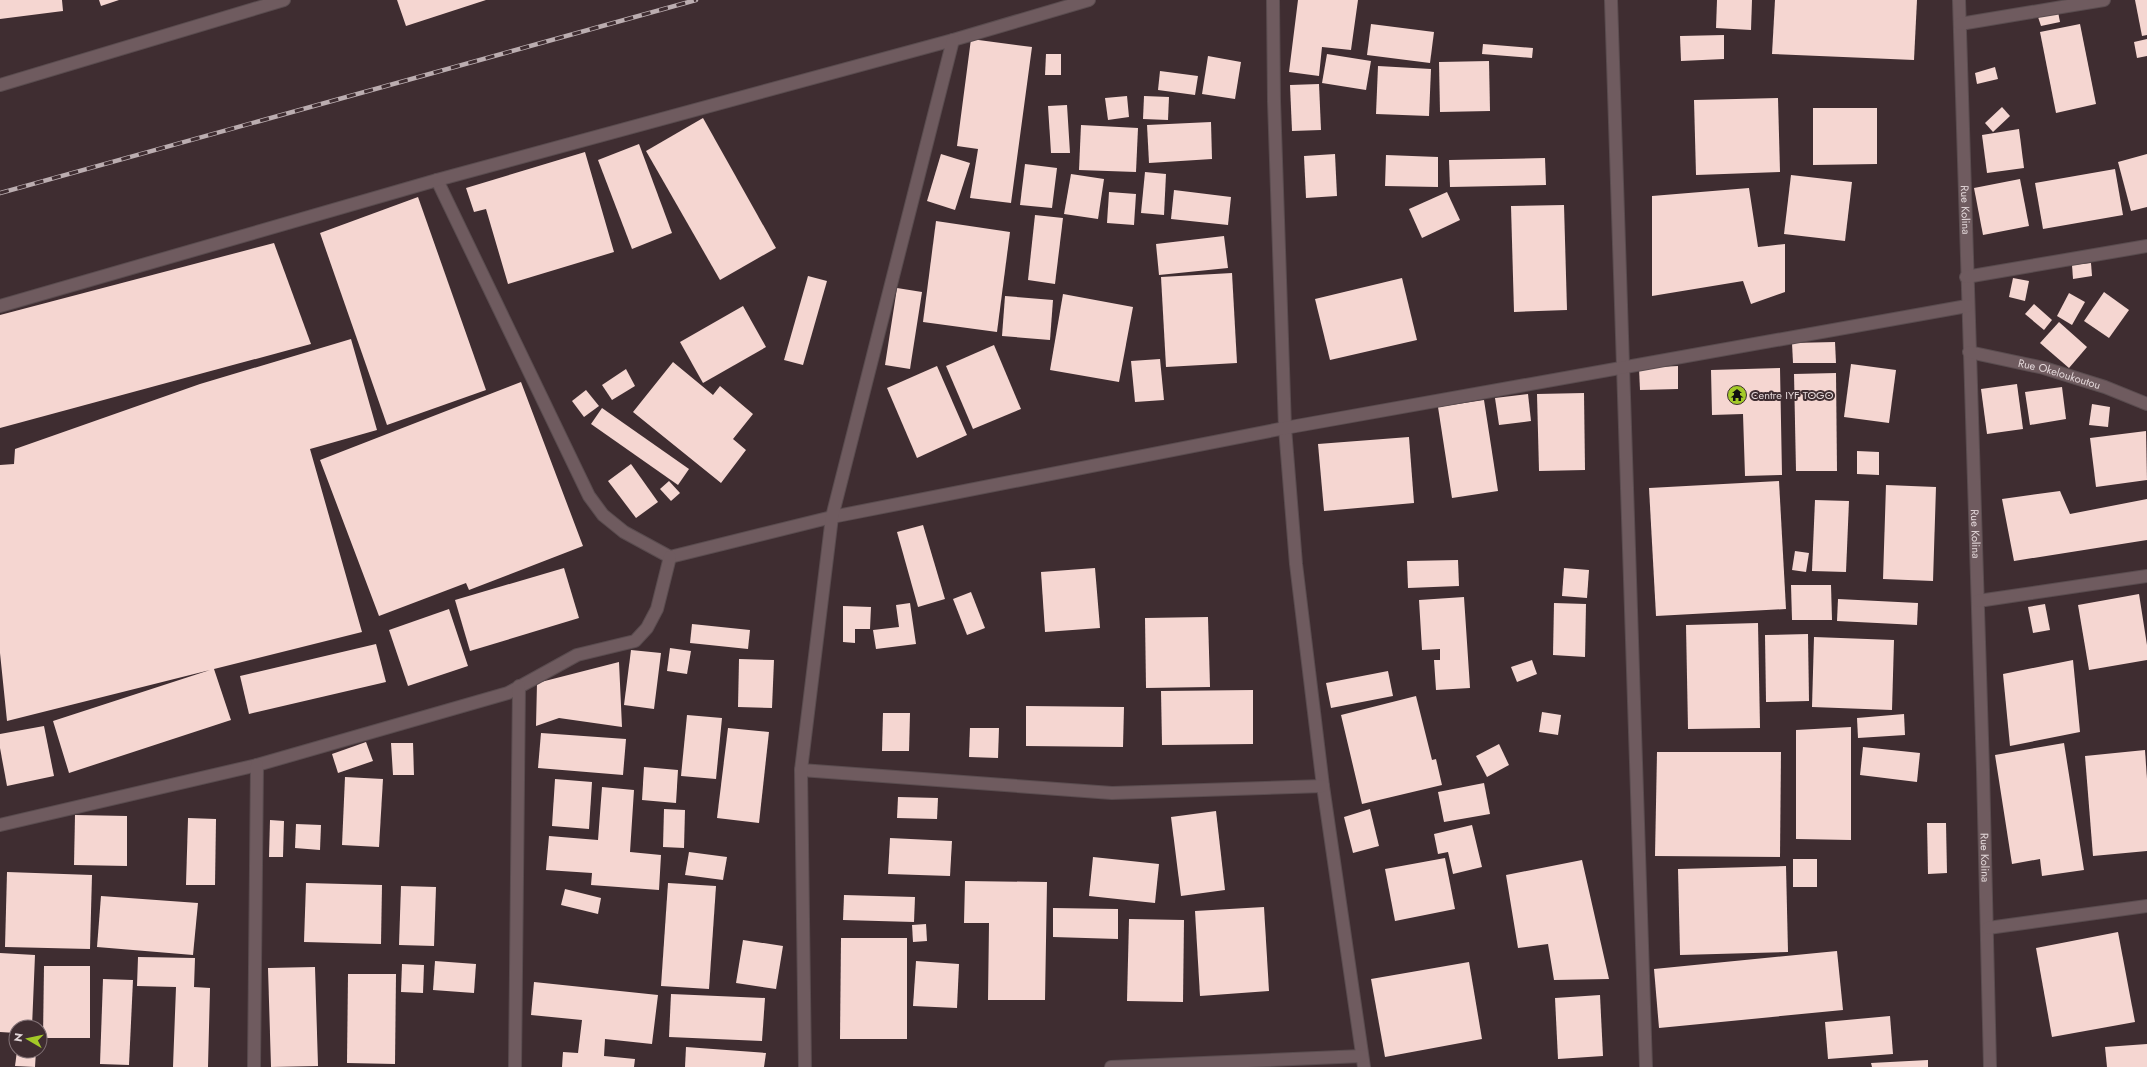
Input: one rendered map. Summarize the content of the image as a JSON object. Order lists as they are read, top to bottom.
{
  "streets": {
    "street": ["Rue Kolina", "Rue Okeloukoutou"]
  },
  "crossings": [
    ["Rue Kolina", "Rue Okeloukoutou"]
  ],
  "places": {
    "temple": ["Centre IYF TOGO"]
  },
  "north": "left"
}
